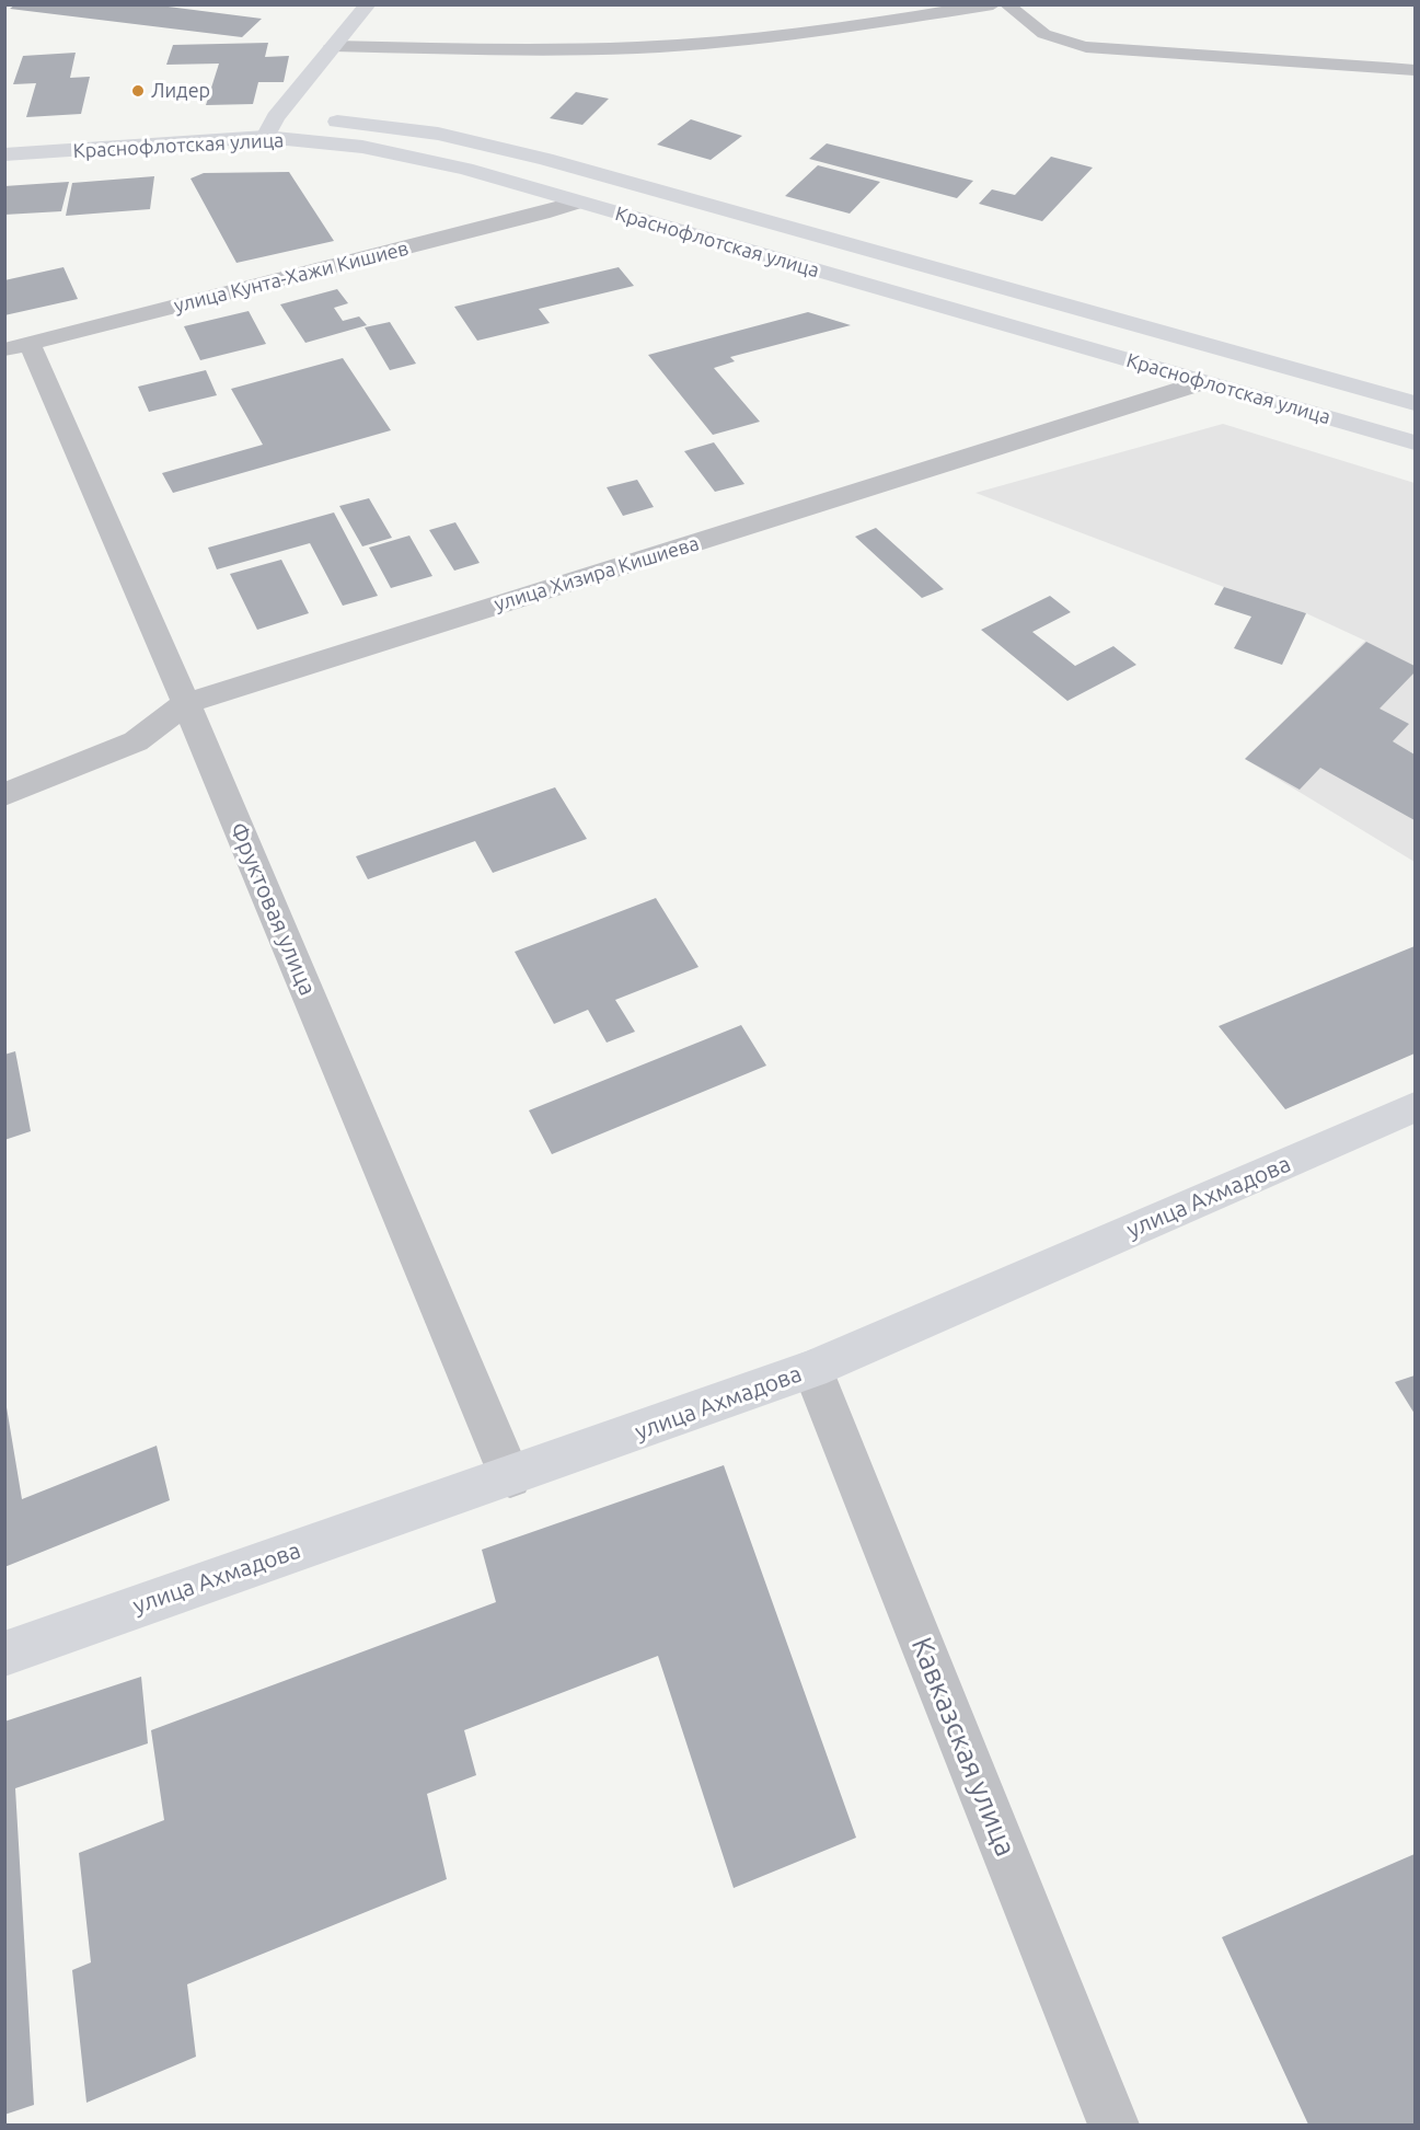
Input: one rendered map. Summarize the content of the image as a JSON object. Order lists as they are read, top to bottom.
{
  "streets": {
    "main road": ["Краснофлотская улица", "улица Ахмадова"],
    "street": [
      "улица Кунта-Хажи Кишиев",
      "улица Хизира Кишиева",
      "Фруктовая улица",
      "Кавказская улица"
    ]
  },
  "crossings": [
    ["Краснофлотская улица", "улица Кунта-Хажи Кишиев"],
    ["Краснофлотская улица", "улица Хизира Кишиева"],
    ["улица Кунта-Хажи Кишиев", "Фруктовая улица"],
    ["улица Хизира Кишиева", "Фруктовая улица"],
    ["Фруктовая улица", "улица Ахмадова"],
    ["улица Ахмадова", "Кавказская улица"]
  ],
  "places": ["Лидер"]
}
